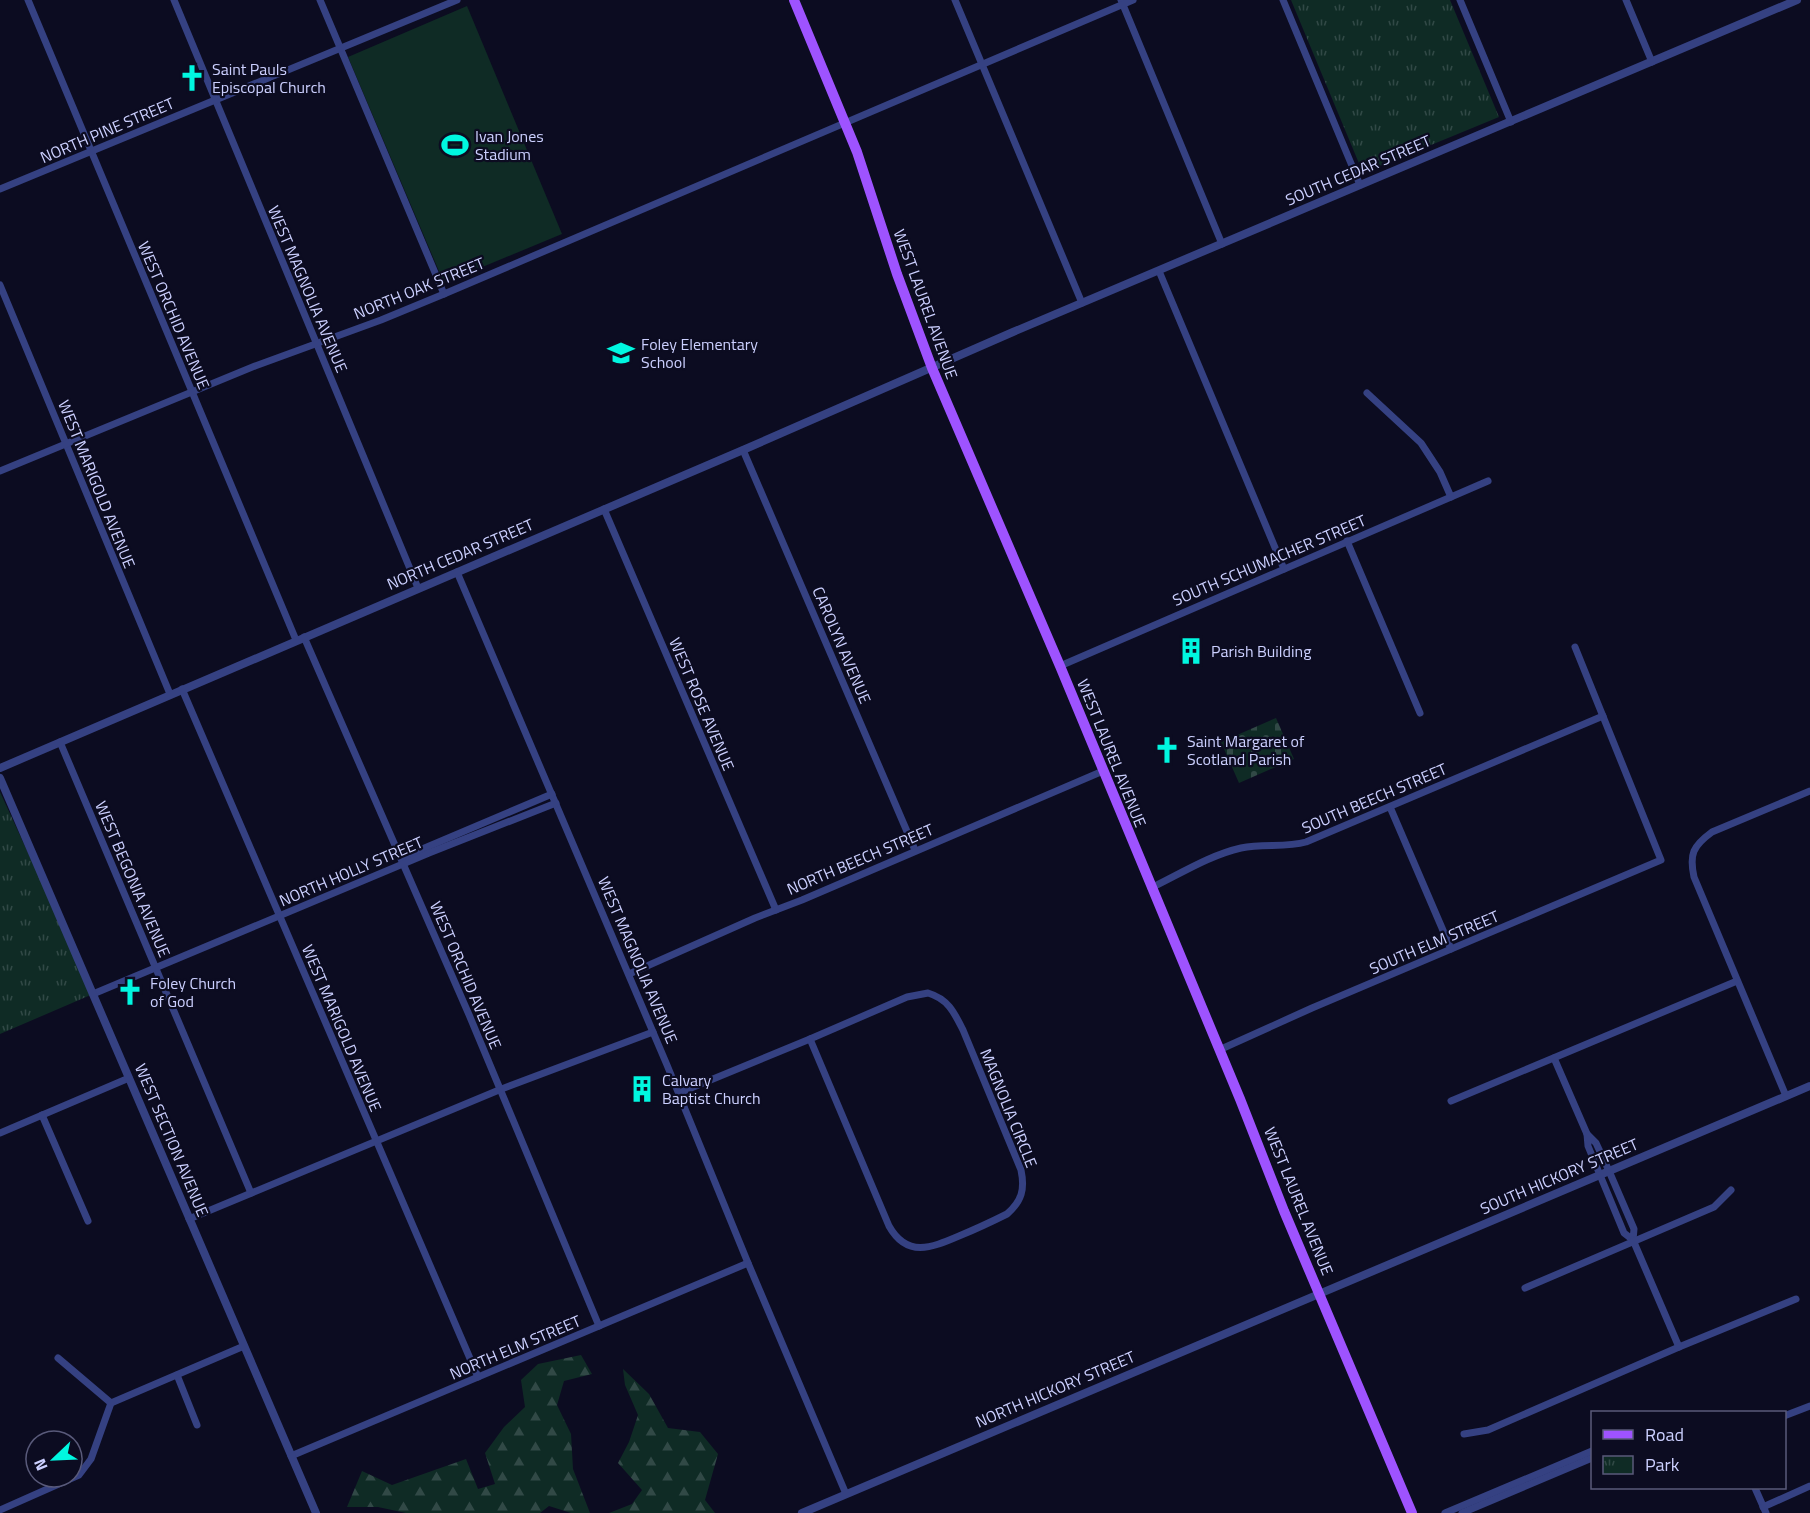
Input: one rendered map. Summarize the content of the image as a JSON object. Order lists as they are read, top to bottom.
{
  "streets": {
    "main road": ["WEST LAUREL AVENUE"],
    "street": [
      "NORTH PINE STREET",
      "SOUTH CEDAR STREET",
      "NORTH OAK STREET",
      "WEST MAGNOLIA AVENUE",
      "WEST ORCHID AVENUE",
      "WEST MARIGOLD AVENUE",
      "NORTH CEDAR STREET",
      "SOUTH SCHUMACHER STREET",
      "CAROLYN AVENUE",
      "WEST ROSE AVENUE",
      "SOUTH BEECH STREET",
      "NORTH BEECH STREET",
      "NORTH HOLLY STREET",
      "WEST BEGONIA AVENUE",
      "SOUTH ELM STREET",
      "MAGNOLIA CIRCLE",
      "WEST SECTION AVENUE",
      "SOUTH HICKORY STREET",
      "NORTH ELM STREET",
      "NORTH HICKORY STREET"
    ]
  },
  "crossings": [
    ["NORTH PINE STREET", "WEST MAGNOLIA AVENUE"],
    ["NORTH PINE STREET", "WEST ORCHID AVENUE"],
    ["SOUTH CEDAR STREET", "WEST LAUREL AVENUE"],
    ["SOUTH CEDAR STREET", "NORTH CEDAR STREET"],
    ["NORTH OAK STREET", "WEST MAGNOLIA AVENUE"],
    ["NORTH OAK STREET", "WEST LAUREL AVENUE"],
    ["NORTH OAK STREET", "WEST ORCHID AVENUE"],
    ["NORTH OAK STREET", "WEST MARIGOLD AVENUE"],
    ["WEST MAGNOLIA AVENUE", "NORTH CEDAR STREET"],
    ["WEST MAGNOLIA AVENUE", "NORTH BEECH STREET"],
    ["WEST MAGNOLIA AVENUE", "NORTH HOLLY STREET"],
    ["WEST MAGNOLIA AVENUE", "MAGNOLIA CIRCLE"],
    ["WEST MAGNOLIA AVENUE", "NORTH ELM STREET"],
    ["WEST MAGNOLIA AVENUE", "NORTH HICKORY STREET"],
    ["WEST LAUREL AVENUE", "NORTH CEDAR STREET"],
    ["WEST LAUREL AVENUE", "SOUTH SCHUMACHER STREET"],
    ["WEST LAUREL AVENUE", "SOUTH BEECH STREET"],
    ["WEST LAUREL AVENUE", "NORTH BEECH STREET"],
    ["WEST LAUREL AVENUE", "SOUTH ELM STREET"],
    ["WEST LAUREL AVENUE", "SOUTH HICKORY STREET"],
    ["WEST LAUREL AVENUE", "NORTH HICKORY STREET"],
    ["WEST ORCHID AVENUE", "NORTH CEDAR STREET"],
    ["WEST ORCHID AVENUE", "NORTH HOLLY STREET"],
    ["WEST ORCHID AVENUE", "NORTH ELM STREET"],
    ["WEST MARIGOLD AVENUE", "NORTH CEDAR STREET"],
    ["WEST MARIGOLD AVENUE", "NORTH HOLLY STREET"],
    ["WEST MARIGOLD AVENUE", "NORTH ELM STREET"],
    ["NORTH CEDAR STREET", "CAROLYN AVENUE"],
    ["NORTH CEDAR STREET", "WEST ROSE AVENUE"],
    ["NORTH CEDAR STREET", "WEST BEGONIA AVENUE"],
    ["CAROLYN AVENUE", "NORTH BEECH STREET"],
    ["WEST ROSE AVENUE", "NORTH BEECH STREET"],
    ["SOUTH BEECH STREET", "SOUTH ELM STREET"],
    ["NORTH HOLLY STREET", "WEST BEGONIA AVENUE"],
    ["NORTH HOLLY STREET", "WEST SECTION AVENUE"],
    ["WEST SECTION AVENUE", "NORTH ELM STREET"],
    ["SOUTH HICKORY STREET", "NORTH HICKORY STREET"]
  ],
  "places": {
    "church": ["Saint Pauls Episcopal Church", "Saint Margaret of Scotland Parish", "Foley Church of God"],
    "sports": ["Ivan Jones Stadium"],
    "school or university": ["Foley Elementary School"],
    "building": ["Parish Building", "Calvary Baptist Church"]
  },
  "legend": ["Road", "Park"],
  "north": "bottom left"
}
